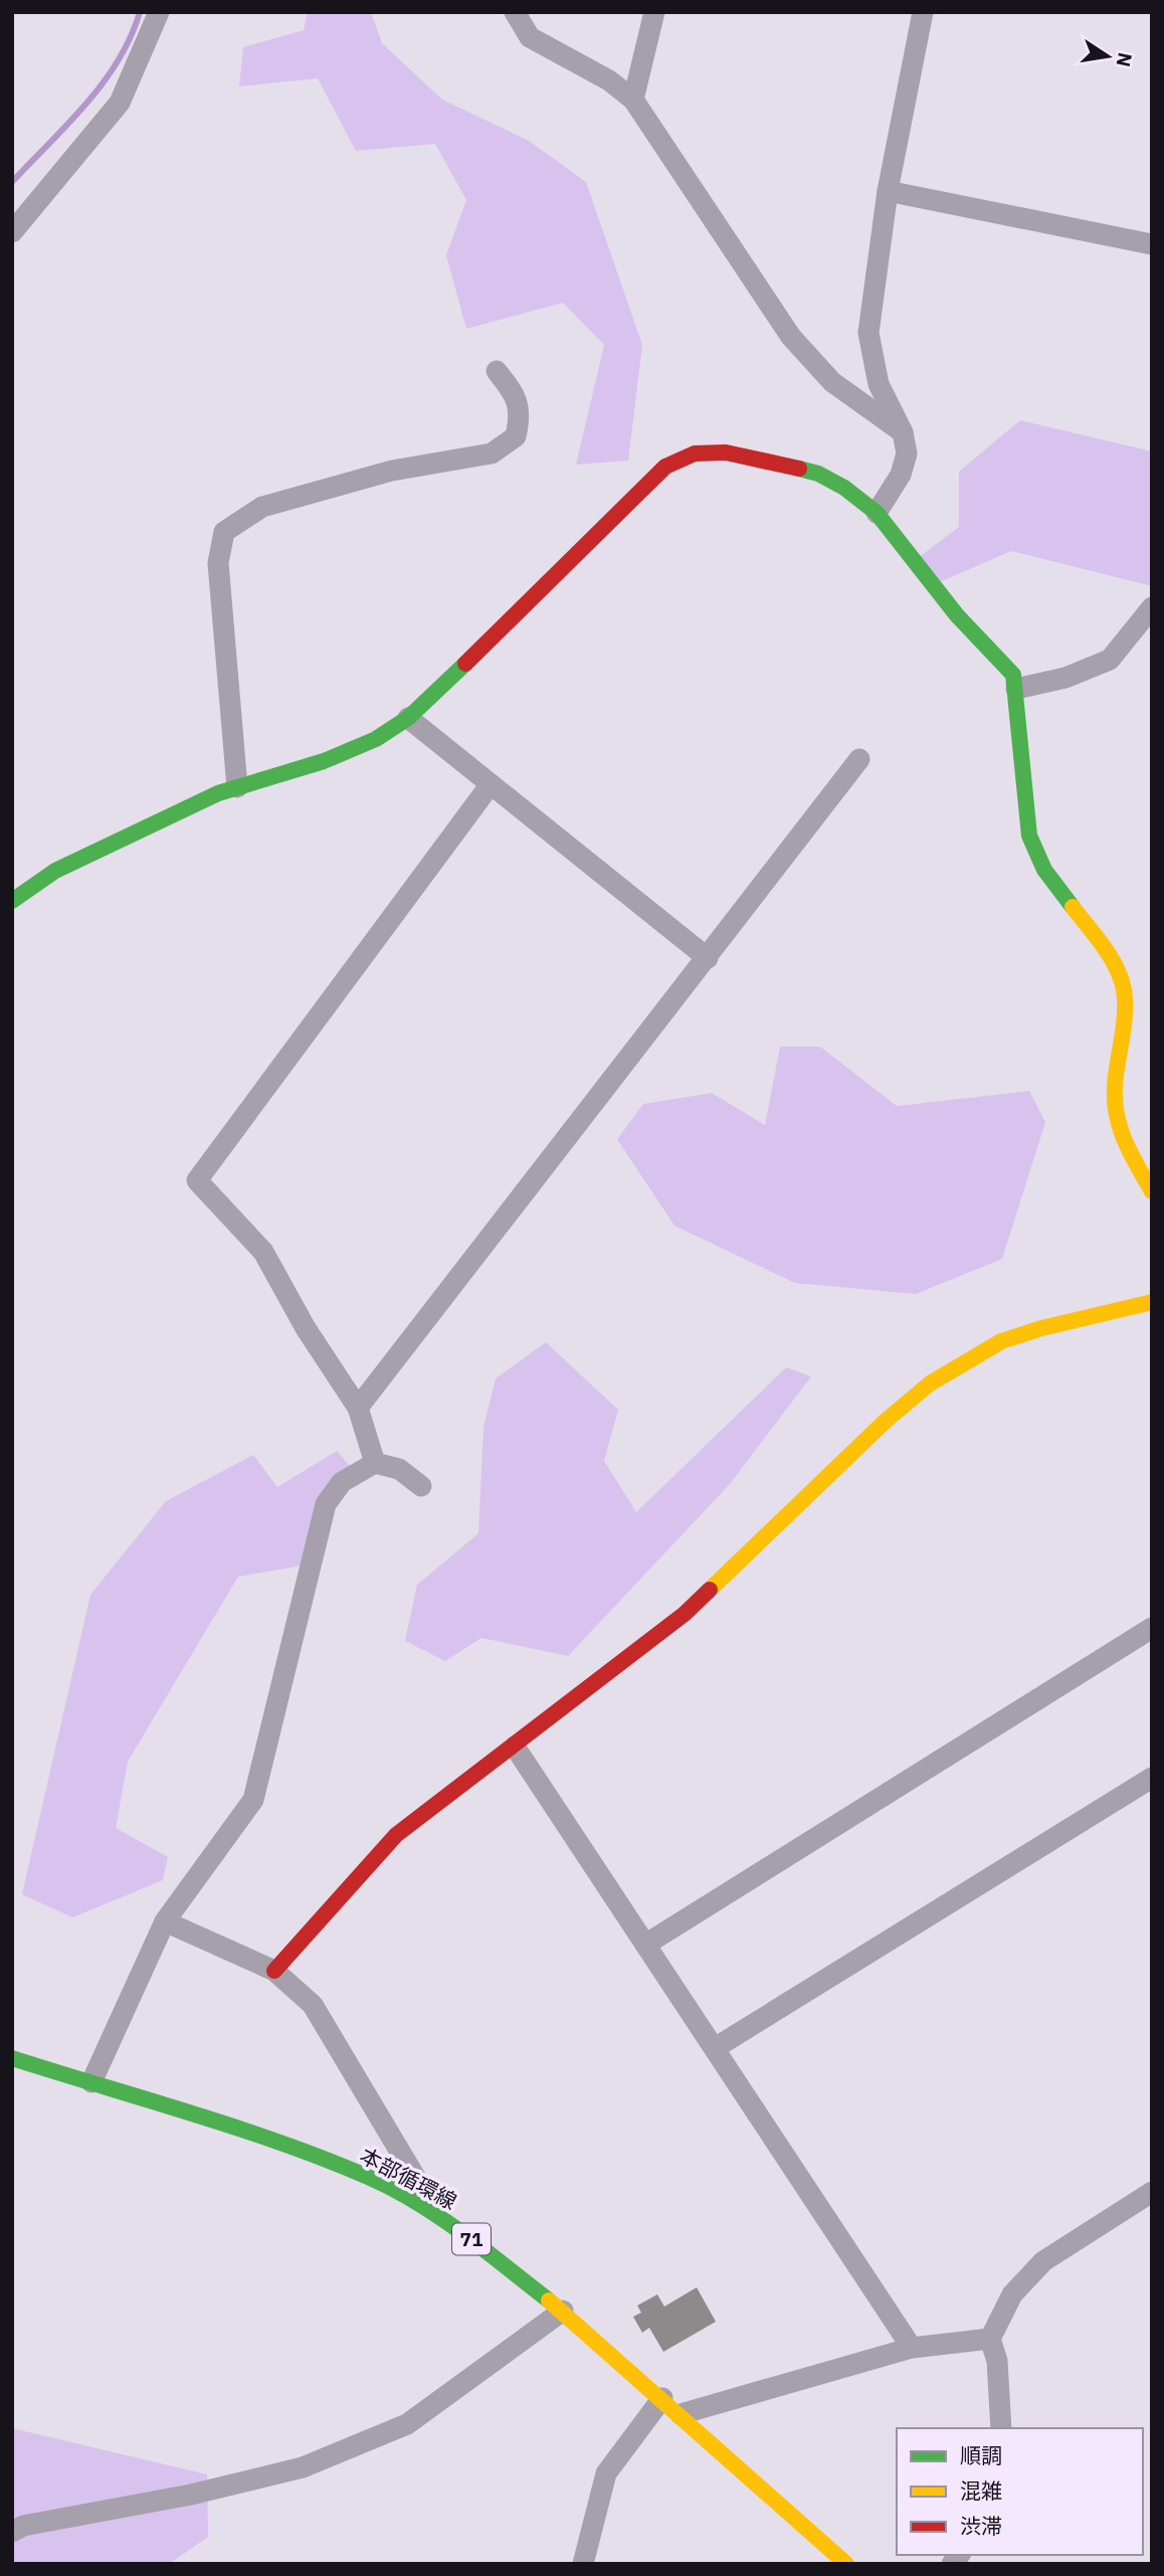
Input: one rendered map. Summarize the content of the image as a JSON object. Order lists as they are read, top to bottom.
{
  "streets": {
    "street": ["本部循環線", "71"]
  },
  "legend": ["順調", "混雑", "渋滞"],
  "north": "right"
}
